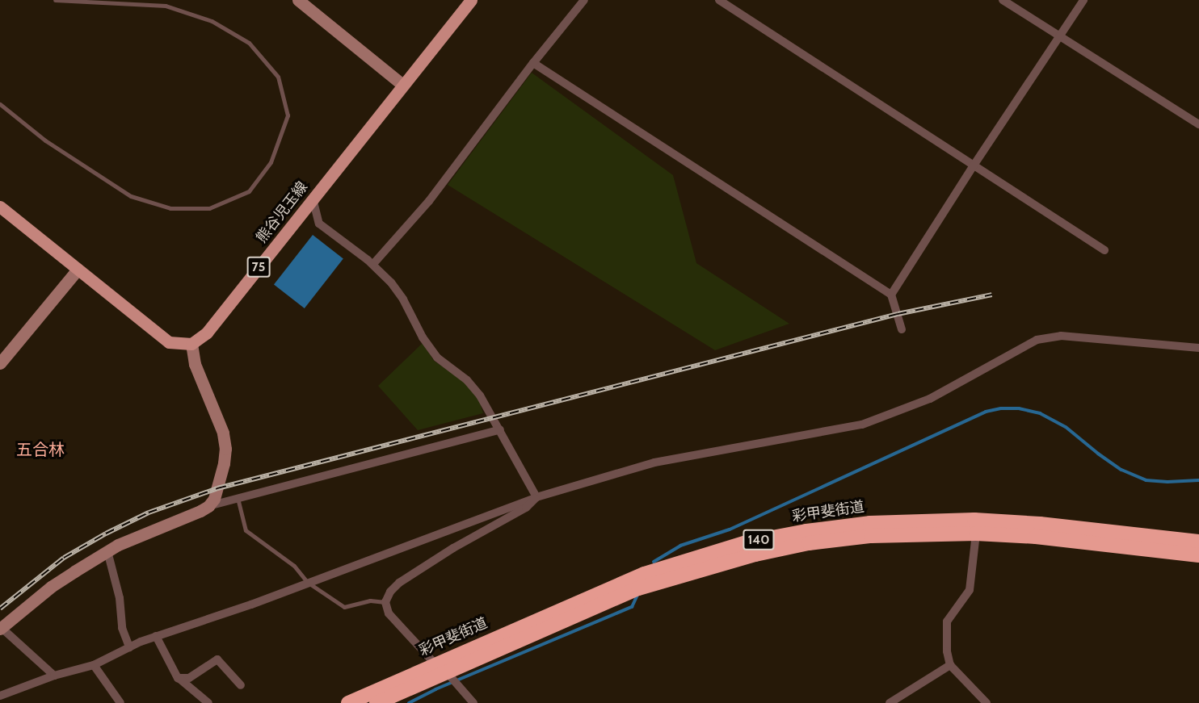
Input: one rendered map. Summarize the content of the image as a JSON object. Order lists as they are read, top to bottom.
{
  "streets": {
    "highway": ["彩甲斐街道", "140"],
    "main road": ["熊谷児玉線", "75"]
  },
  "districts": ["五合林"]
}
